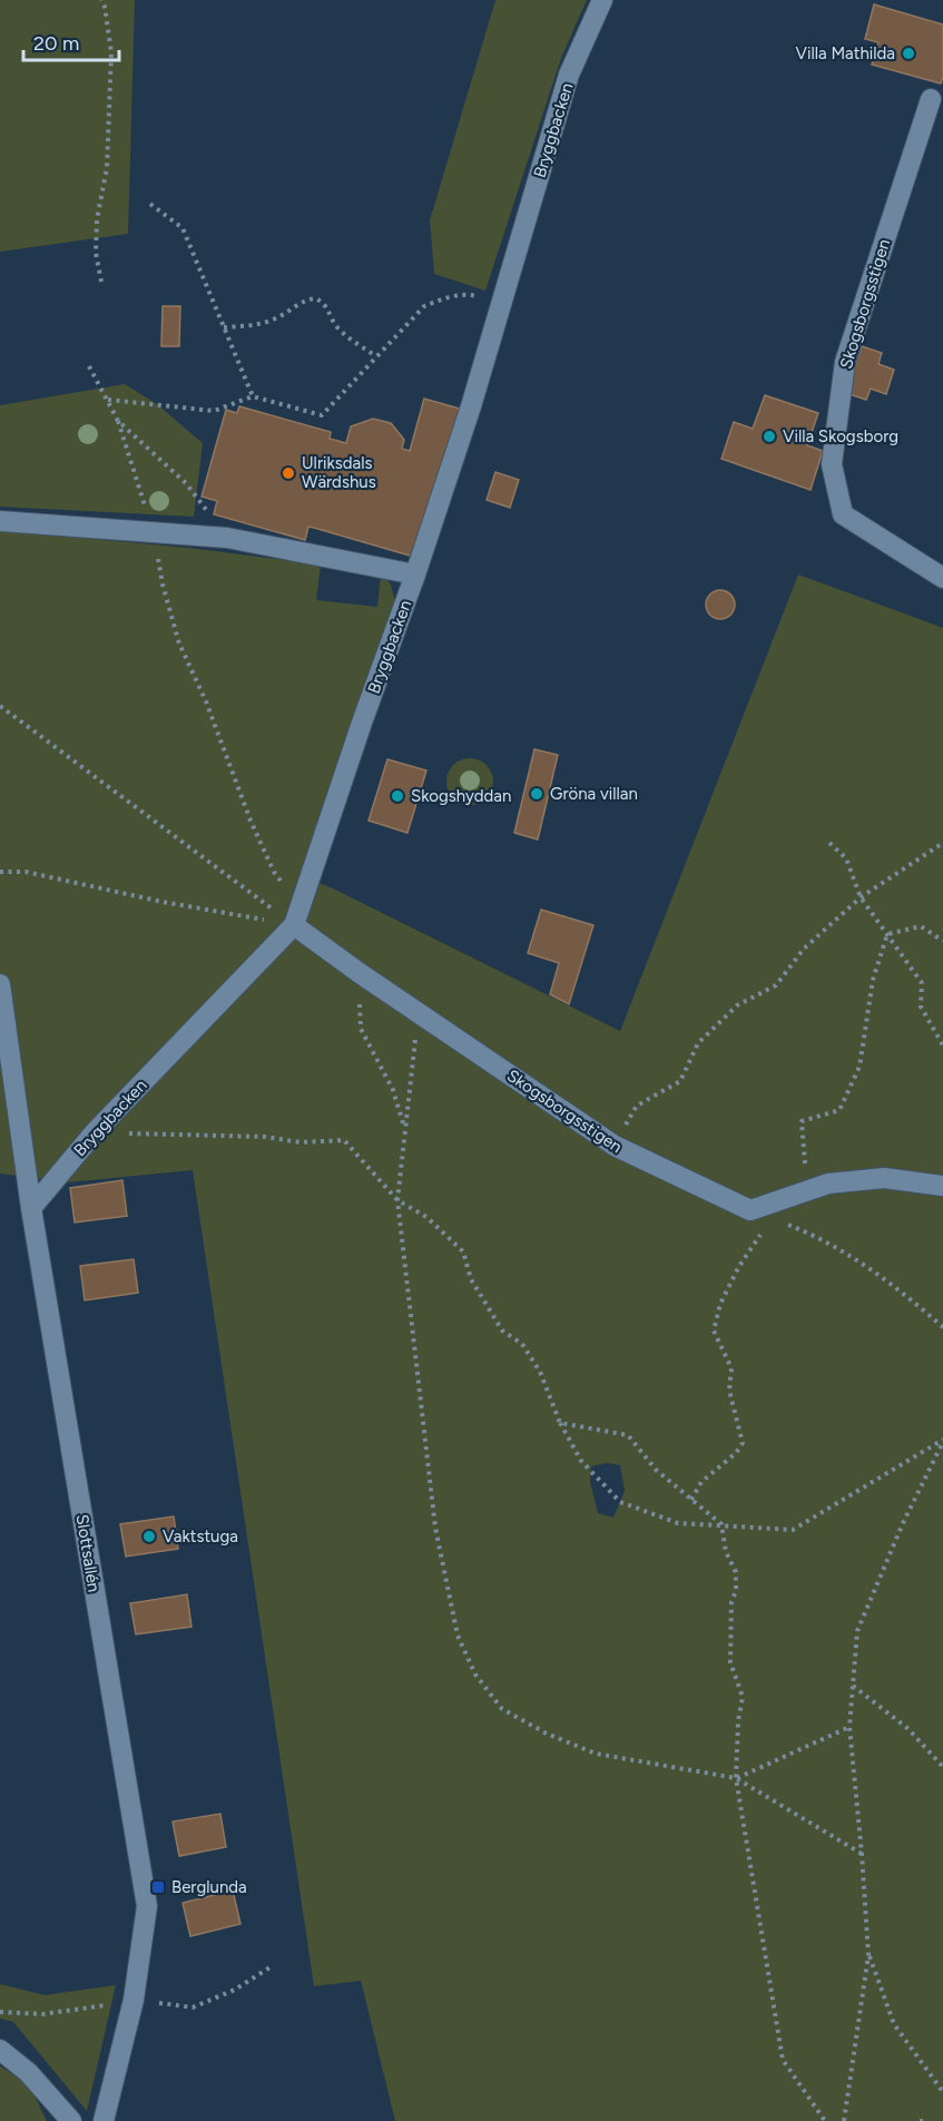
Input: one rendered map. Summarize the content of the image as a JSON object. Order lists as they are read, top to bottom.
{
  "streets": {
    "street": ["Bryggbacken", "Skogsborgsstigen", "Slottsallén"]
  },
  "crossings": [
    ["Bryggbacken", "Skogsborgsstigen"],
    ["Bryggbacken", "Slottsallén"]
  ],
  "places": {
    "other": [
      "Villa Mathilda",
      "Villa Skogsborg",
      "Ulriksdals Wärdshus",
      "Gröna villan",
      "Skogshyddan",
      "Vaktstuga"
    ],
    "transit": ["Berglunda"]
  },
  "scale_bar": "20 m"
}
